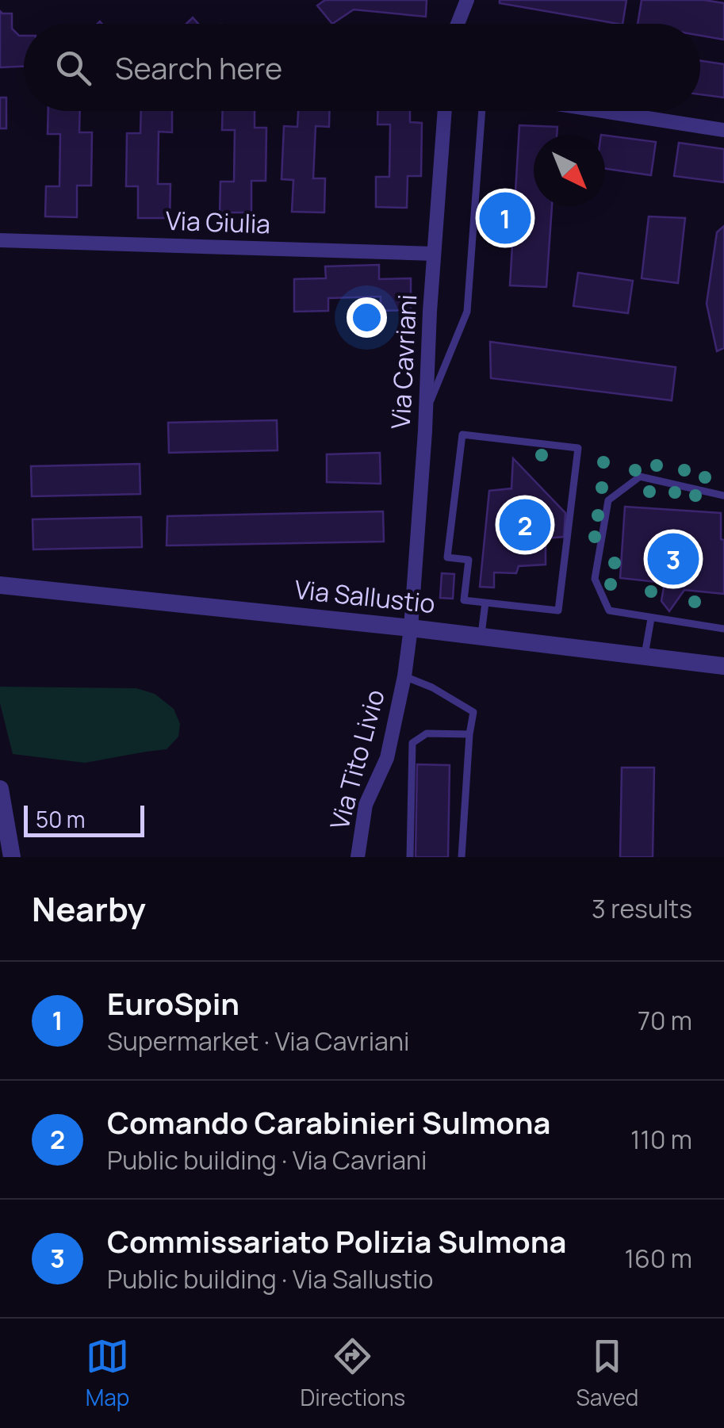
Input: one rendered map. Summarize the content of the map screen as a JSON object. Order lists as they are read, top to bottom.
{
  "streets": {
    "street": [
      "Via Giulia",
      "Via Cavriani",
      "Via Sallustio",
      "Via Tito Livio"
    ]
  },
  "crossings": [
    ["Via Giulia", "Via Cavriani"],
    ["Via Cavriani", "Via Sallustio"],
    ["Via Cavriani", "Via Tito Livio"],
    ["Via Sallustio", "Via Tito Livio"]
  ],
  "scale_bar": "50 m",
  "north": "bottom right",
  "page": {
    "search": "Search here",
    "pins": ["1", "2", "3"],
    "scale": "50 m",
    "heading": ["Nearby", "3 results"],
    "list": [
      {
        "mark": "1",
        "name": "EuroSpin",
        "note": "Supermarket · Via Cavriani",
        "value": "70 m"
      },
      {
        "mark": "2",
        "name": "Comando Carabinieri Sulmona",
        "note": "Public building · Via Cavriani",
        "value": "110 m"
      },
      {
        "mark": "3",
        "name": "Commissariato Polizia Sulmona",
        "note": "Public building · Via Sallustio",
        "value": "160 m"
      }
    ],
    "nav": ["Map", "Directions", "Saved"]
  }
}
